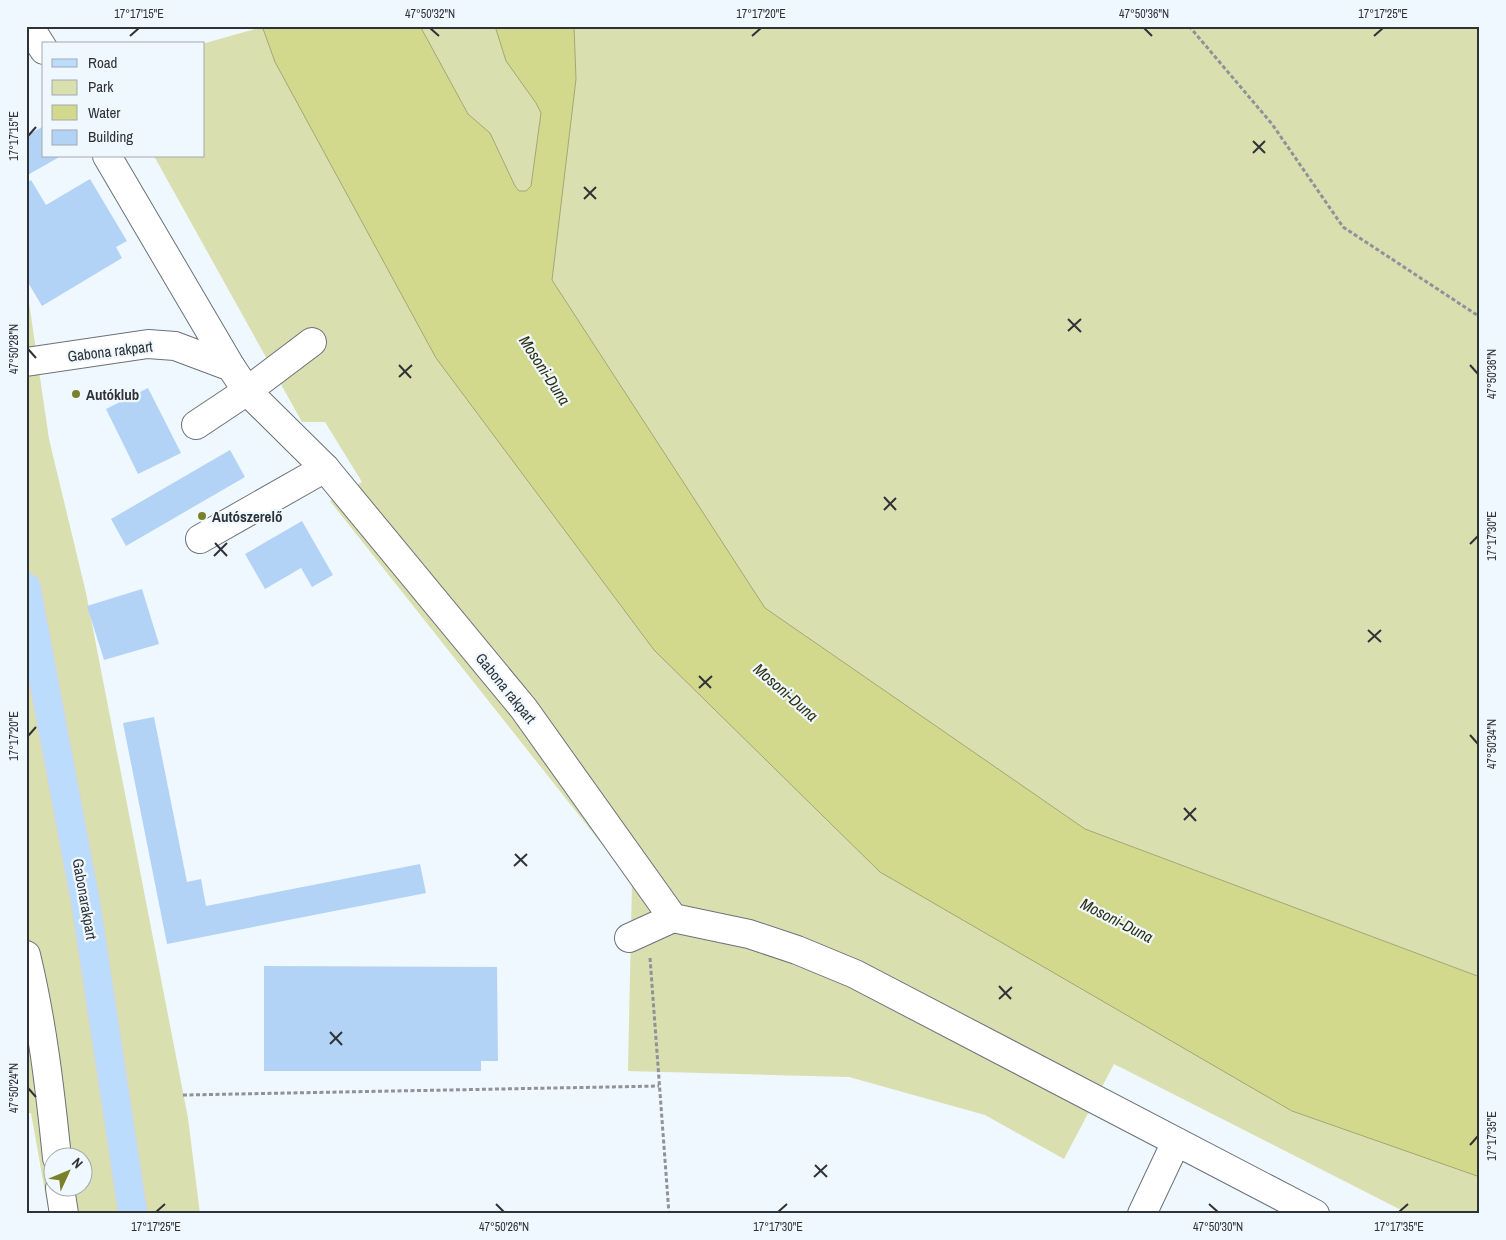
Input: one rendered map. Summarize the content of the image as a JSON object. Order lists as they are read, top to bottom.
{
  "streets": {
    "main road": ["Gabonarakpart"],
    "street": ["Gabona rakpart"]
  },
  "water": ["Mosoni-Duna"],
  "places": ["Autóklub", "Autószerelő"],
  "legend": [
    "Road",
    "Park",
    "Water",
    "Building"
  ],
  "north": "top right",
  "coordinates": [
    "17°17'15\"E",
    "47°50'32\"N",
    "17°17'20\"E",
    "47°50'36\"N",
    "17°17'25\"E",
    "47°50'28\"N",
    "17°17'30\"E",
    "47°50'34\"N",
    "47°50'24\"N",
    "17°17'35\"E",
    "47°50'26\"N",
    "47°50'30\"N"
  ]
}
